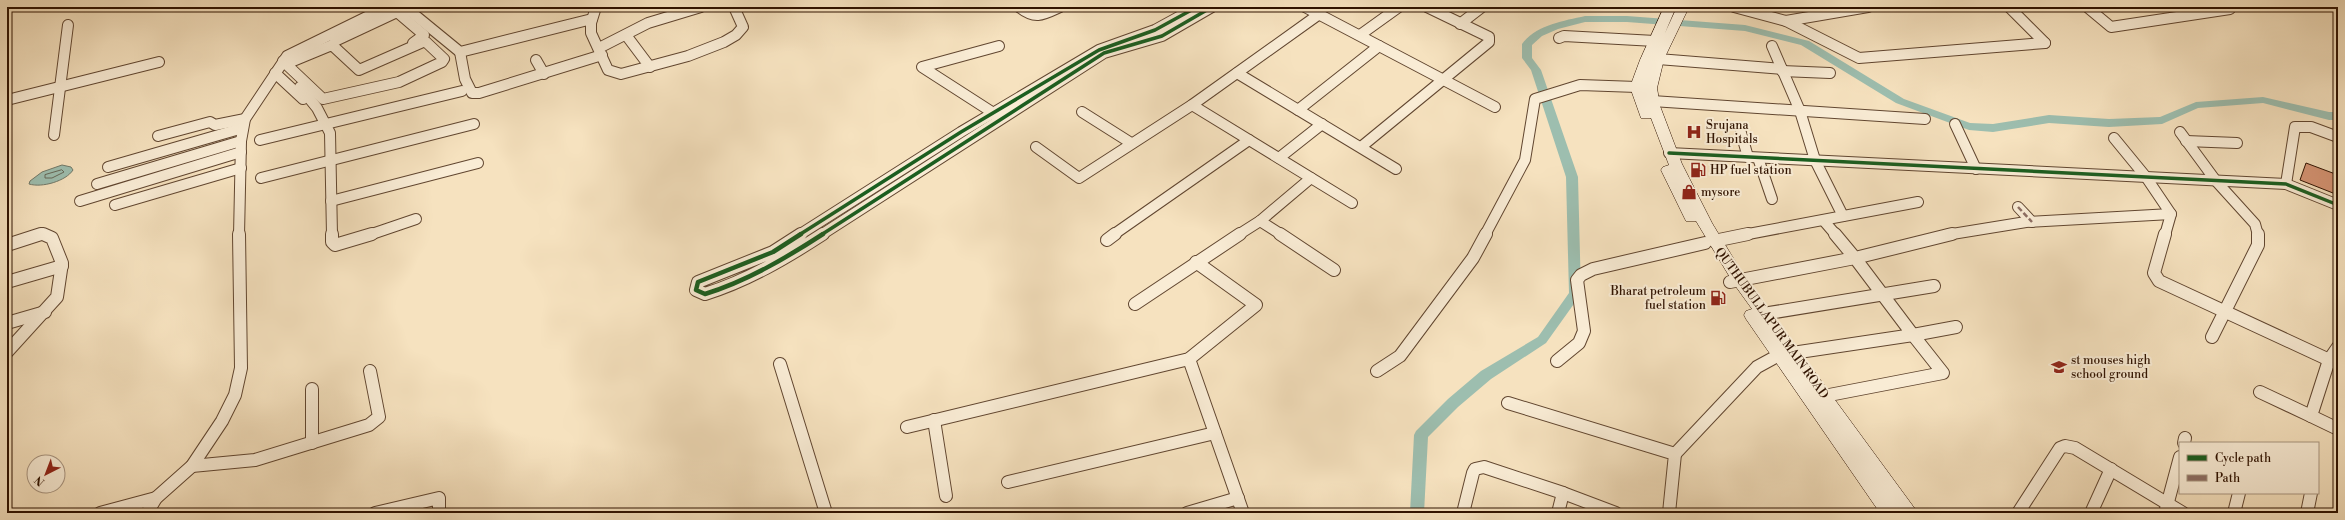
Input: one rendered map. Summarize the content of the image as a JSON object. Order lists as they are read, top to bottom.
{
  "streets": {
    "main road": ["QUTHUBULLAPUR MAIN ROAD"]
  },
  "places": {
    "hospital": ["Srujana Hospitals"],
    "fuel station": ["HP fuel station", "Bharat petroleum fuel station"],
    "shop": ["mysore"],
    "school or university": ["st mouses high school ground"]
  },
  "legend": ["Cycle path", "Path"],
  "north": "bottom left"
}
